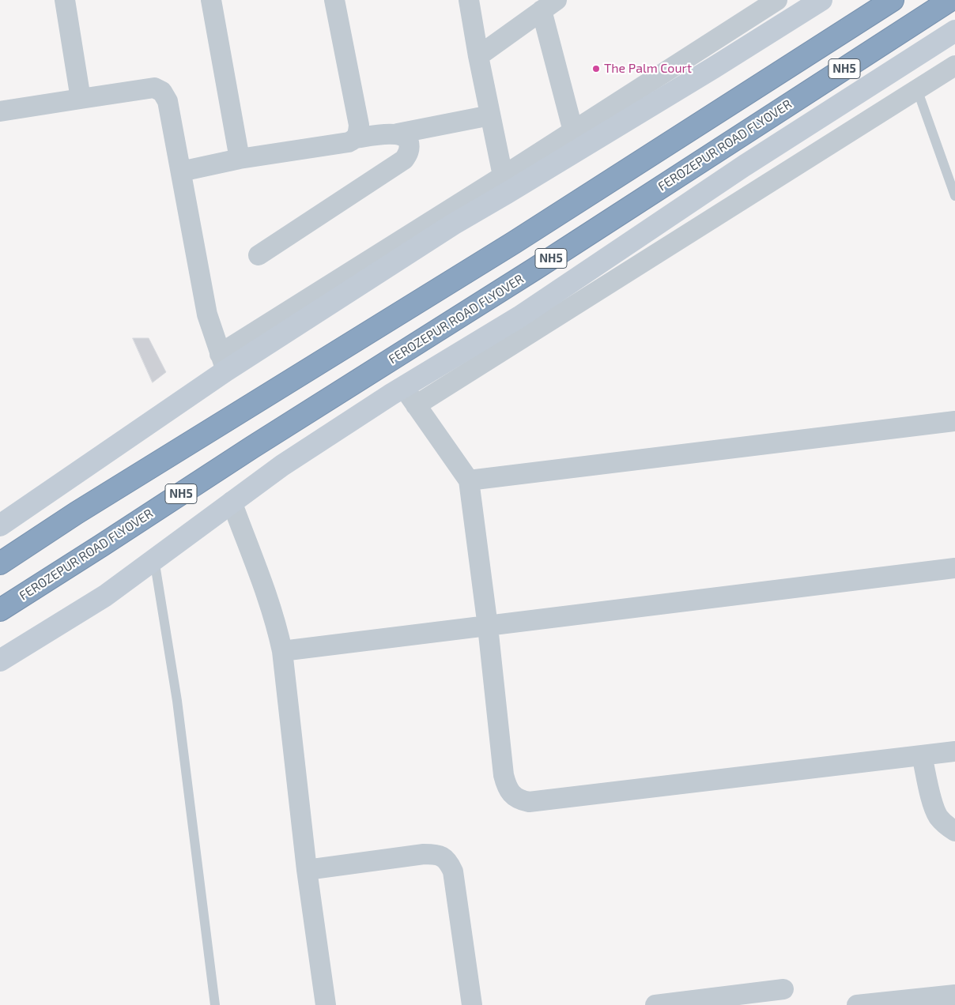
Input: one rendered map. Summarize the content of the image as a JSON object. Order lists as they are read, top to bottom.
{
  "streets": {
    "highway": ["NH5", "FEROZEPUR ROAD FLYOVER"]
  },
  "places": ["The Palm Court"]
}
